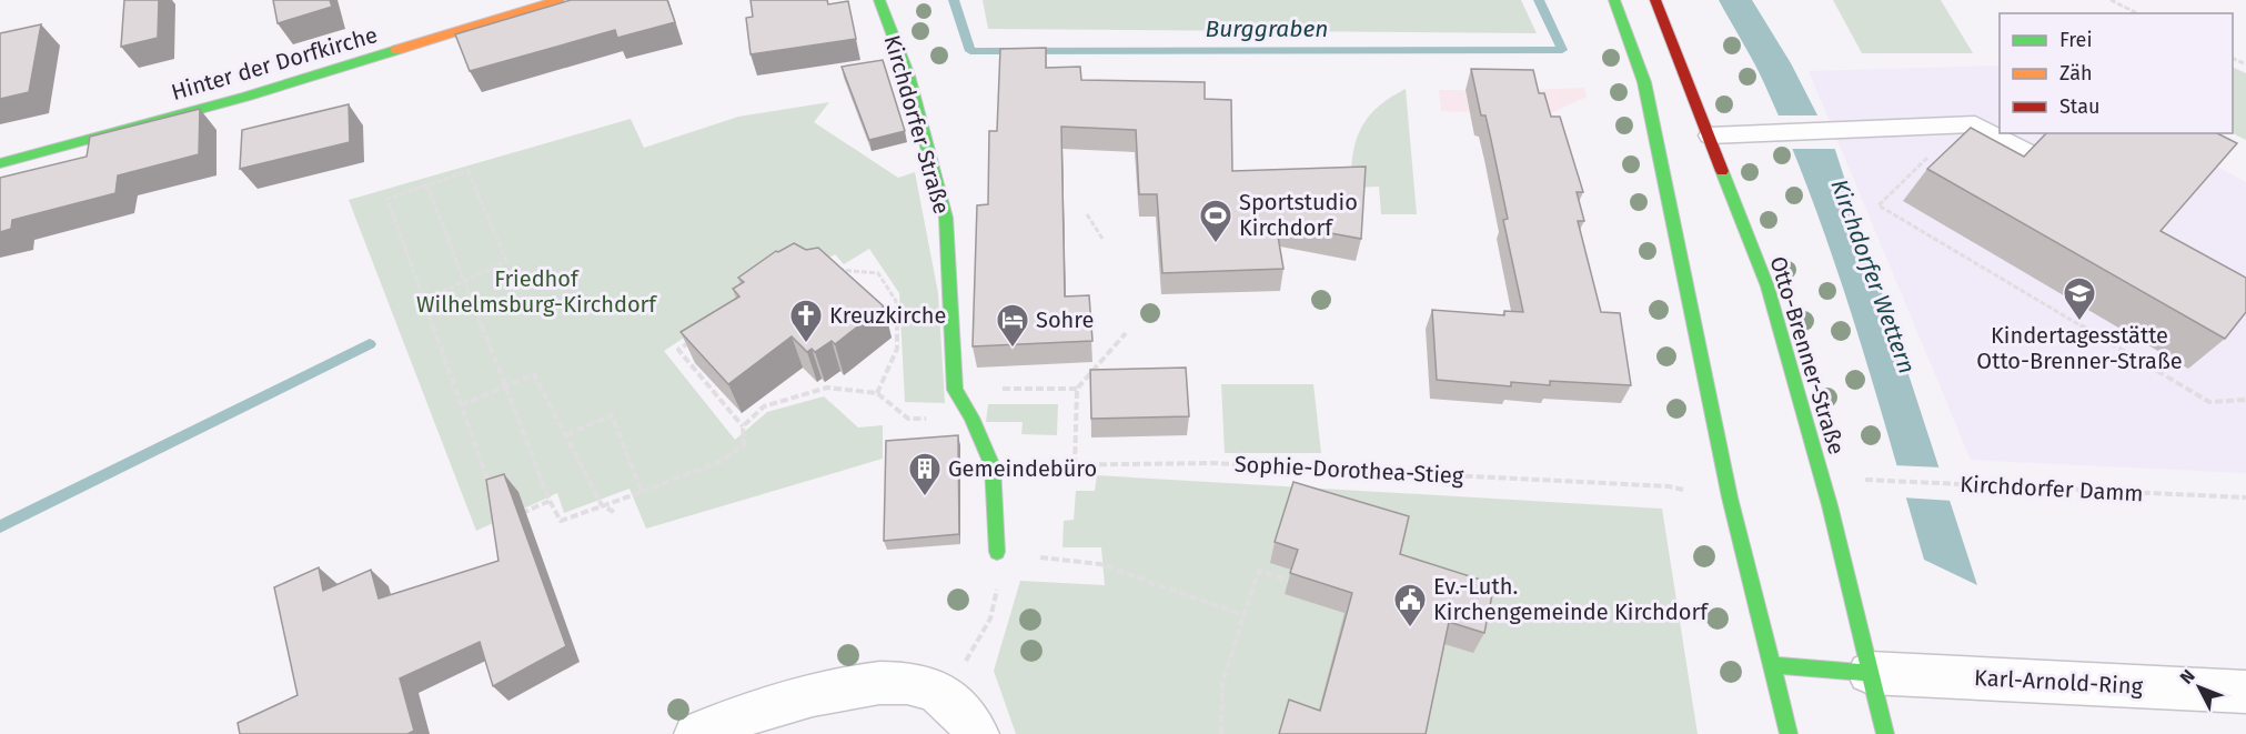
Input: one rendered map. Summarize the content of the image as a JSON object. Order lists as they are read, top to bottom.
{
  "streets": {
    "main road": ["Hinter der Dorfkirche", "Kirchdorfer Straße", "Otto-Brenner-Straße"],
    "street": ["Karl-Arnold-Ring"],
    "path": ["Sophie-Dorothea-Stieg", "Kirchdorfer Damm"]
  },
  "crossings": [
    ["Kirchdorfer Straße", "Sophie-Dorothea-Stieg"],
    ["Otto-Brenner-Straße", "Karl-Arnold-Ring"]
  ],
  "water": ["Burggraben", "Kirchdorfer Wettern"],
  "parks": ["Friedhof Wilhelmsburg-Kirchdorf"],
  "places": {
    "sports": ["Sportstudio Kirchdorf"],
    "school or university": ["Kindertagesstätte Otto-Brenner-Straße"],
    "church": ["Kreuzkirche"],
    "hotel": ["Sohre"],
    "building": ["Gemeindebüro"],
    "public building": ["Ev.-Luth. Kirchengemeinde Kirchdorf"]
  },
  "legend": ["Frei", "Zäh", "Stau"],
  "north": "top left"
}
